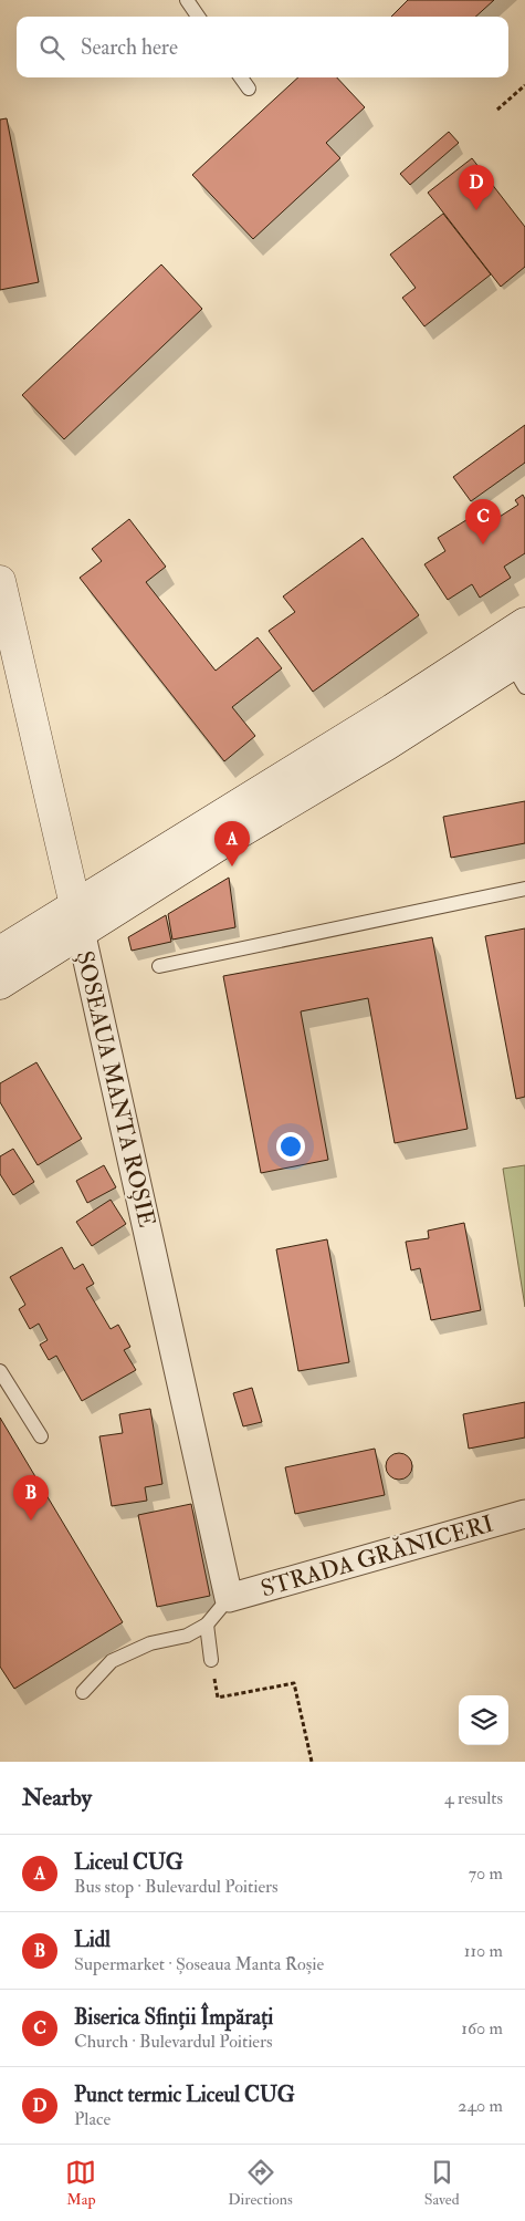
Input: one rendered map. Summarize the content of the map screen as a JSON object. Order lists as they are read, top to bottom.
{
  "streets": {
    "main road": ["ȘOSEAUA MANTA ROȘIE"],
    "street": ["STRADA GRĂNICERI"]
  },
  "crossings": [
    ["ȘOSEAUA MANTA ROȘIE", "STRADA GRĂNICERI"]
  ],
  "page": {
    "search": "Search here",
    "pins": [
      "D",
      "C",
      "A",
      "B"
    ],
    "heading": ["Nearby", "4 results"],
    "list": [
      {
        "mark": "A",
        "name": "Liceul CUG",
        "note": "Bus stop · Bulevardul Poitiers",
        "value": "70 m"
      },
      {
        "mark": "B",
        "name": "Lidl",
        "note": "Supermarket · Șoseaua Manta Roșie",
        "value": "110 m"
      },
      {
        "mark": "C",
        "name": "Biserica Sfinții Împărați",
        "note": "Church · Bulevardul Poitiers",
        "value": "160 m"
      },
      {
        "mark": "D",
        "name": "Punct termic Liceul CUG",
        "note": "Place",
        "value": "240 m"
      }
    ],
    "nav": ["Map", "Directions", "Saved"]
  }
}
